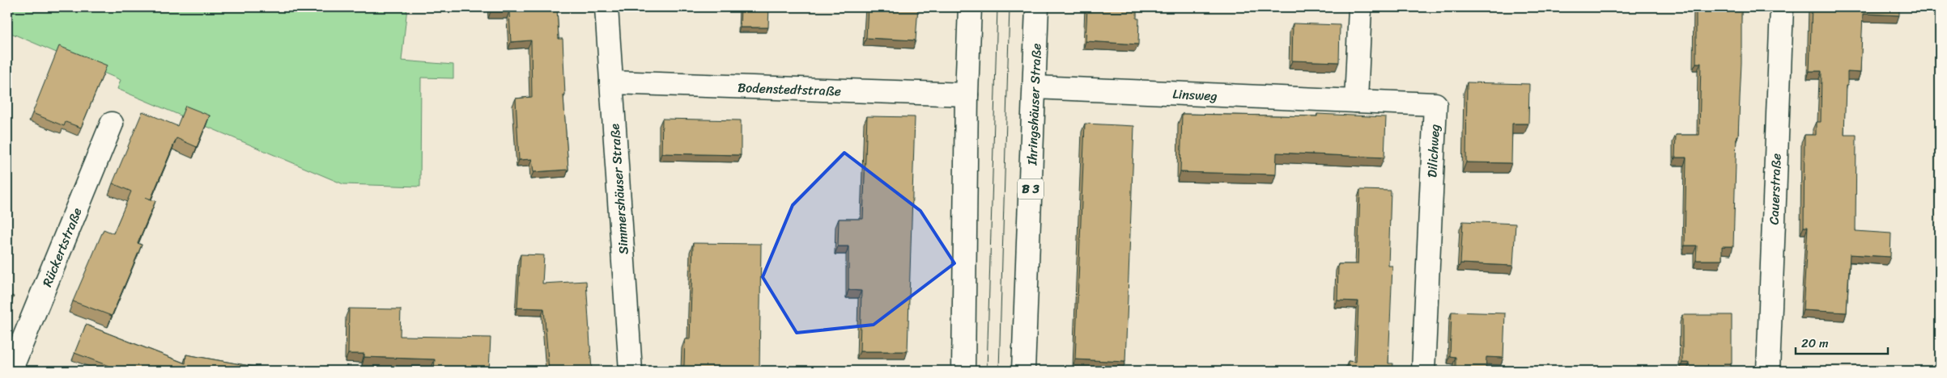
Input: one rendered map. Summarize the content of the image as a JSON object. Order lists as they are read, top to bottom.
{
  "streets": {
    "street": [
      "Bodenstedtstraße",
      "Linsweg",
      "Ihringshäuser Straße",
      "Dilichweg",
      "Simmershäuser Straße",
      "B 3",
      "Cauerstraße",
      "Rückertstraße"
    ]
  },
  "crossings": [
    ["Bodenstedtstraße", "Simmershäuser Straße"],
    ["Linsweg", "Ihringshäuser Straße"],
    ["Linsweg", "Dilichweg"]
  ],
  "scale_bar": "20 m"
}
